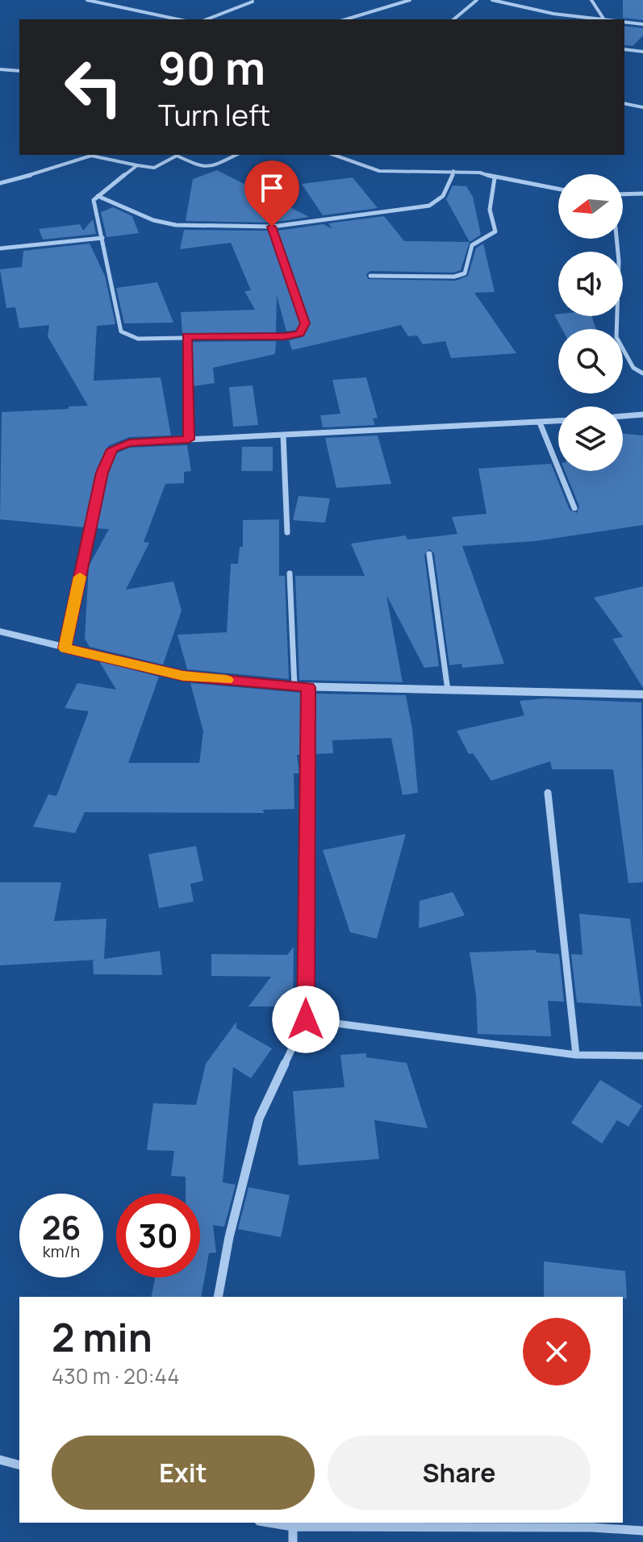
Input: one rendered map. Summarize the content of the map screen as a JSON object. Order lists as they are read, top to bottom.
{
  "north": "left",
  "page": {
    "turn": ["90 m", "Turn left"],
    "speed": "26 km/h",
    "limit": "30",
    "heading": ["2 min", "430 m · 20:44"],
    "buttons": ["Exit", "Share"]
  }
}
